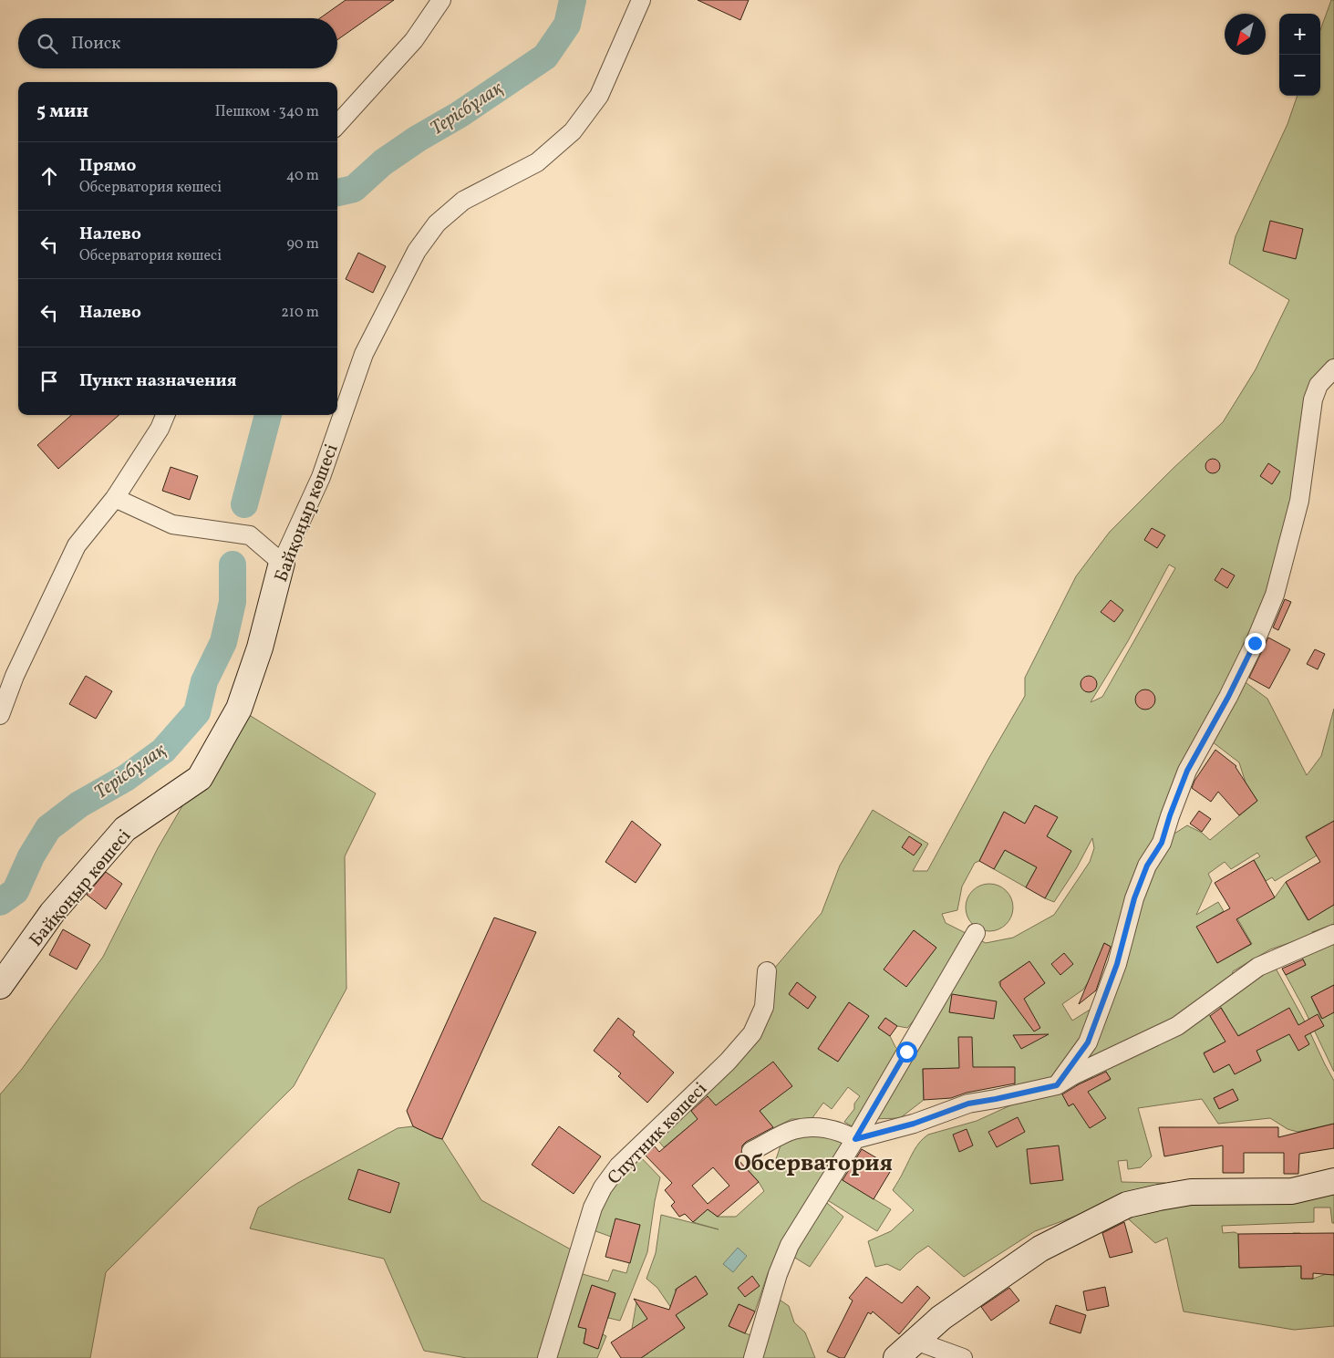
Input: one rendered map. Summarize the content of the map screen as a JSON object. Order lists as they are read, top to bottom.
{
  "streets": {
    "street": ["Байқоңыр көшесі", "Спутник көшесі"]
  },
  "districts": ["Обсерватория"],
  "water": ["Терісбұлақ"],
  "north": "bottom left",
  "page": {
    "map_buttons": ["+", "−"],
    "search": "Поиск",
    "heading": ["5 мин", "Пешком · 340 m"],
    "list": [
      ["Прямо", "Обсерватория көшесі", "40 m"],
      ["Налево", "Обсерватория көшесі", "90 m"],
      ["Налево", "210 m"],
      "Пункт назначения"
    ]
  }
}
